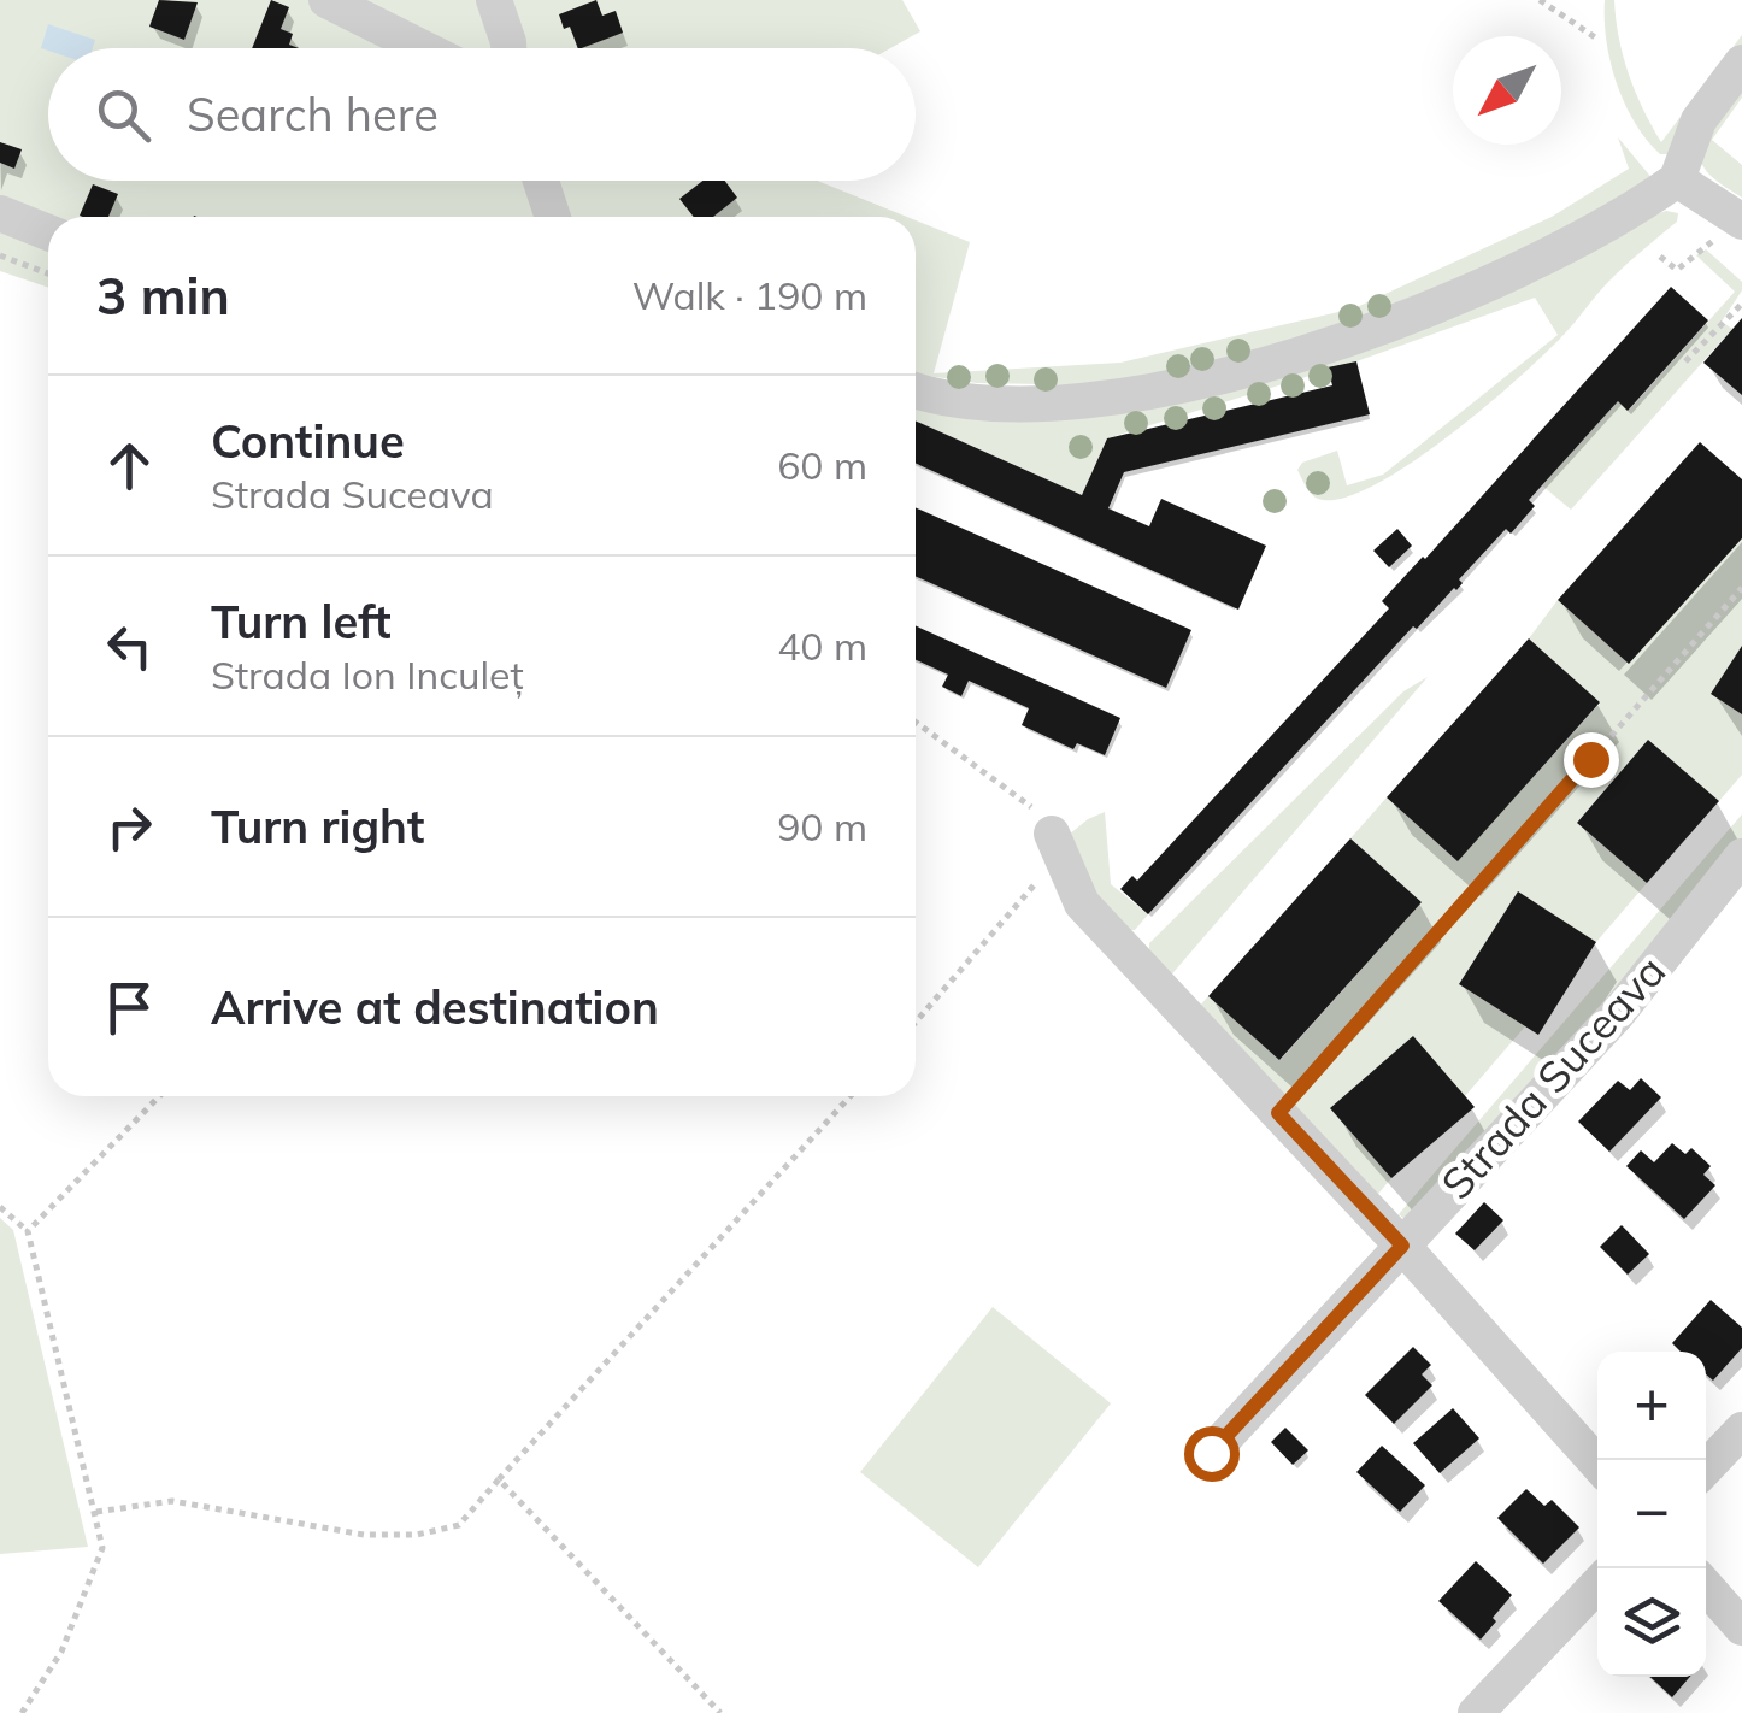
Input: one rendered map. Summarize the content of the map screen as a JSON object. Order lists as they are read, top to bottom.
{
  "streets": {
    "street": ["Strada Suceava"]
  },
  "north": "bottom left",
  "page": {
    "search": "Search here",
    "heading": ["3 min", "Walk · 190 m"],
    "list": [
      ["Continue", "Strada Suceava", "60 m"],
      ["Turn left", "Strada Ion Inculeț", "40 m"],
      ["Turn right", "90 m"],
      "Arrive at destination"
    ],
    "map_buttons": ["+", "−"]
  }
}
